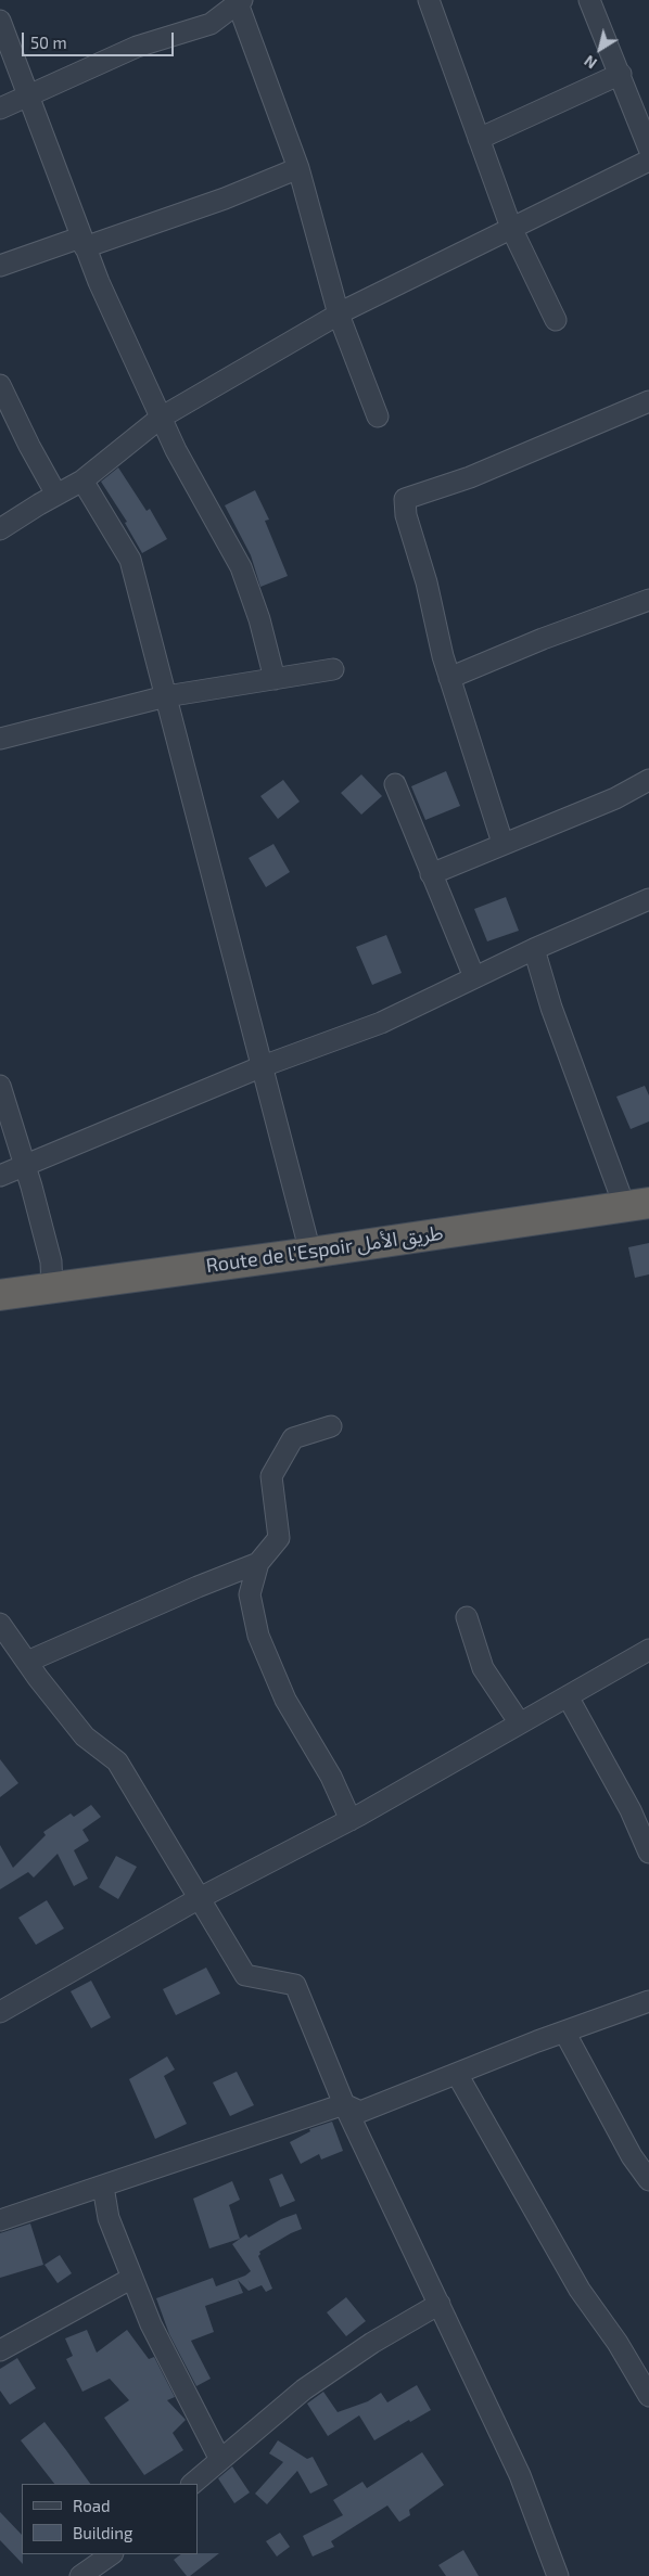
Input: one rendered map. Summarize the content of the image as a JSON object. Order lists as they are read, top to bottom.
{
  "streets": {
    "highway": ["Route de l’Espoir طريق الأمل"]
  },
  "legend": ["Road", "Building"],
  "scale_bar": "50 m",
  "north": "bottom left"
}
